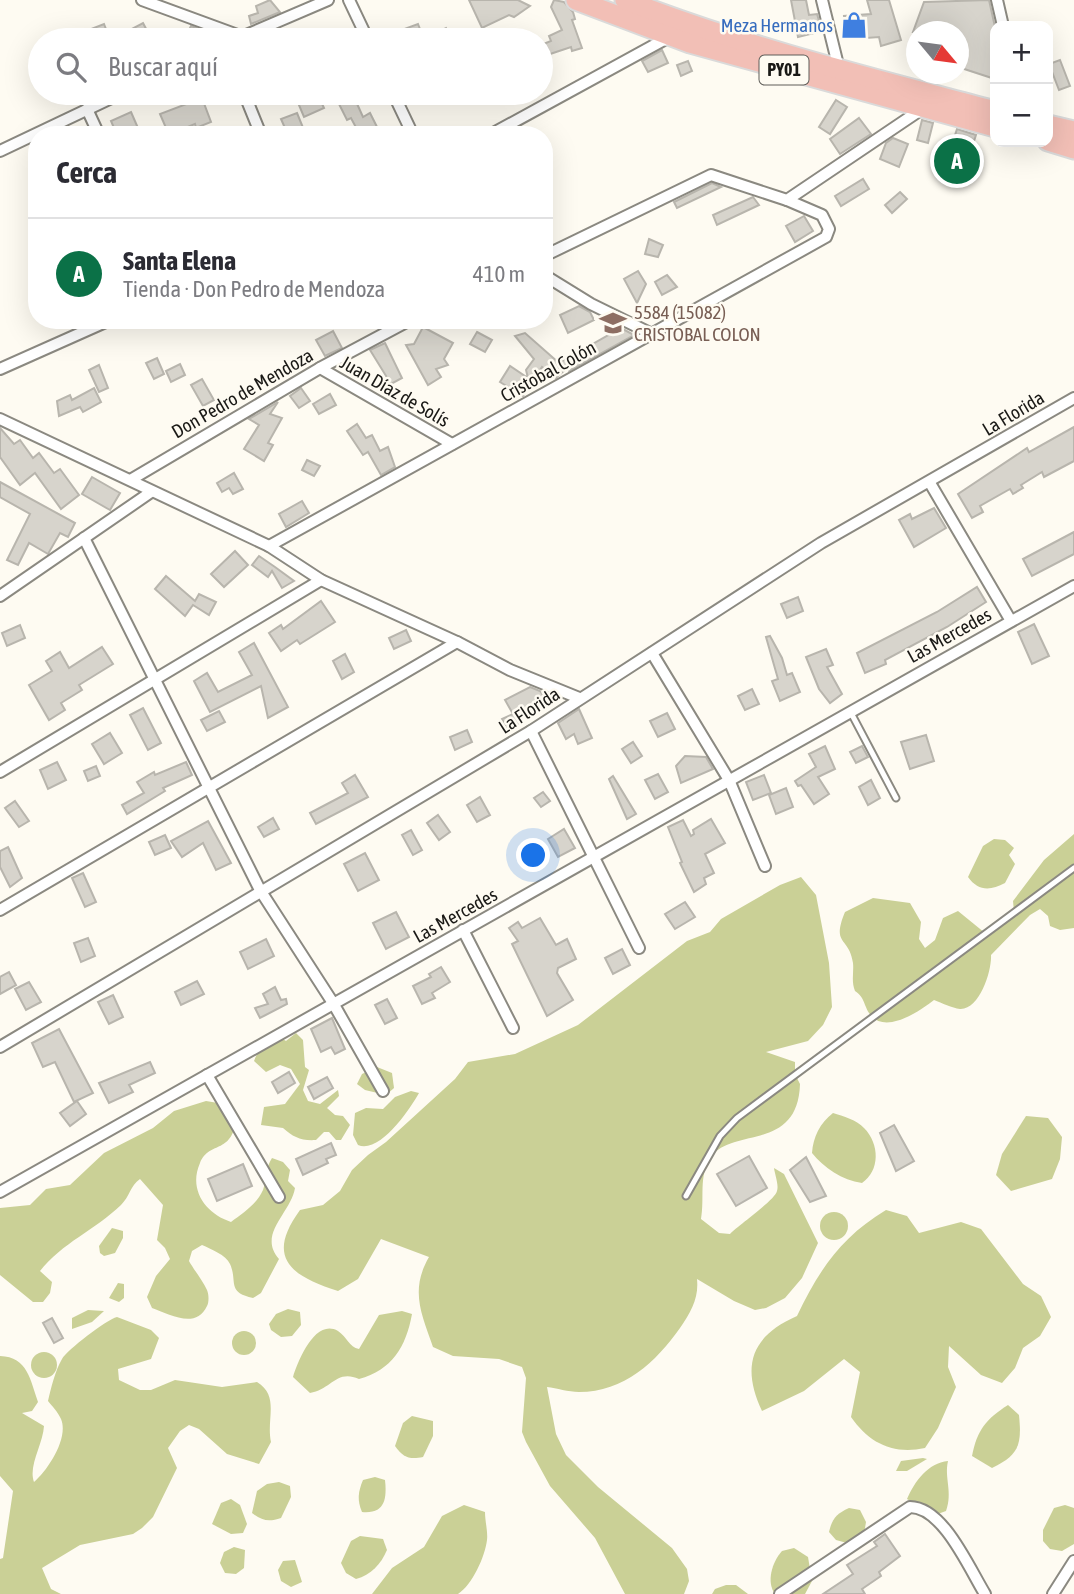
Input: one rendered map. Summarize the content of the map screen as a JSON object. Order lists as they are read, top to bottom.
{
  "streets": {
    "highway": ["PY01"],
    "street": [
      "Cristobal Colón",
      "Juan Díaz de Solís",
      "Don Pedro de Mendoza",
      "La Florida",
      "Las Mercedes"
    ]
  },
  "crossings": [
    ["Cristobal Colón", "Juan Díaz de Solís"],
    ["Juan Díaz de Solís", "Don Pedro de Mendoza"]
  ],
  "places": {
    "shop": ["Meza Hermanos"],
    "school or university": ["5584 (15082) CRISTOBAL COLON"]
  },
  "north": "bottom right",
  "page": {
    "map_buttons": ["+", "−"],
    "search": "Buscar aquí",
    "heading": "Cerca",
    "pins": "A",
    "list": [
      {
        "mark": "A",
        "name": "Santa Elena",
        "note": "Tienda · Don Pedro de Mendoza",
        "value": "410 m"
      }
    ]
  }
}
